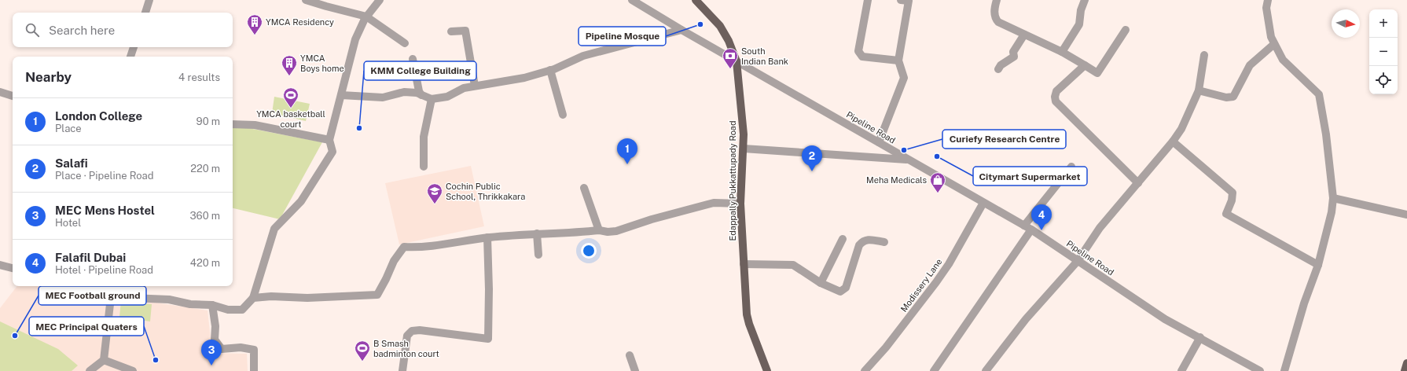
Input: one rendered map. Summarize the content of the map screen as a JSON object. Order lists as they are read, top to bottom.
{
  "streets": {
    "main road": ["Edappally Pukkattupady Road"],
    "street": ["Pipeline Road", "Modissery Lane"]
  },
  "crossings": [
    ["Pipeline Road", "Edappally Pukkattupady Road"],
    ["Pipeline Road", "Modissery Lane"]
  ],
  "places": {
    "other": [
      "Pipeline Mosque",
      "KMM College Building",
      "Curiefy Research Centre",
      "Citymart Supermarket",
      "MEC Football ground",
      "MEC Principal Quaters"
    ],
    "building": ["YMCA Residency", "YMCA Boys home"],
    "bank": ["South Indian Bank"],
    "sports": ["YMCA basketball court", "B Smash badminton court"],
    "shop": ["Meha Medicals"],
    "school or university": ["Cochin Public School, Thrikkakara"]
  },
  "north": "right",
  "page": {
    "map_buttons": ["+", "−"],
    "search": "Search here",
    "heading": ["Nearby", "4 results"],
    "list": [
      {
        "mark": "1",
        "name": "London College",
        "note": "Place",
        "value": "90 m"
      },
      {
        "mark": "2",
        "name": "Salafi",
        "note": "Place · Pipeline Road",
        "value": "220 m"
      },
      {
        "mark": "3",
        "name": "MEC Mens Hostel",
        "note": "Hotel",
        "value": "360 m"
      },
      {
        "mark": "4",
        "name": "Falafil Dubai",
        "note": "Hotel · Pipeline Road",
        "value": "420 m"
      }
    ],
    "pins": [
      "1",
      "2",
      "4",
      "3"
    ]
  }
}
